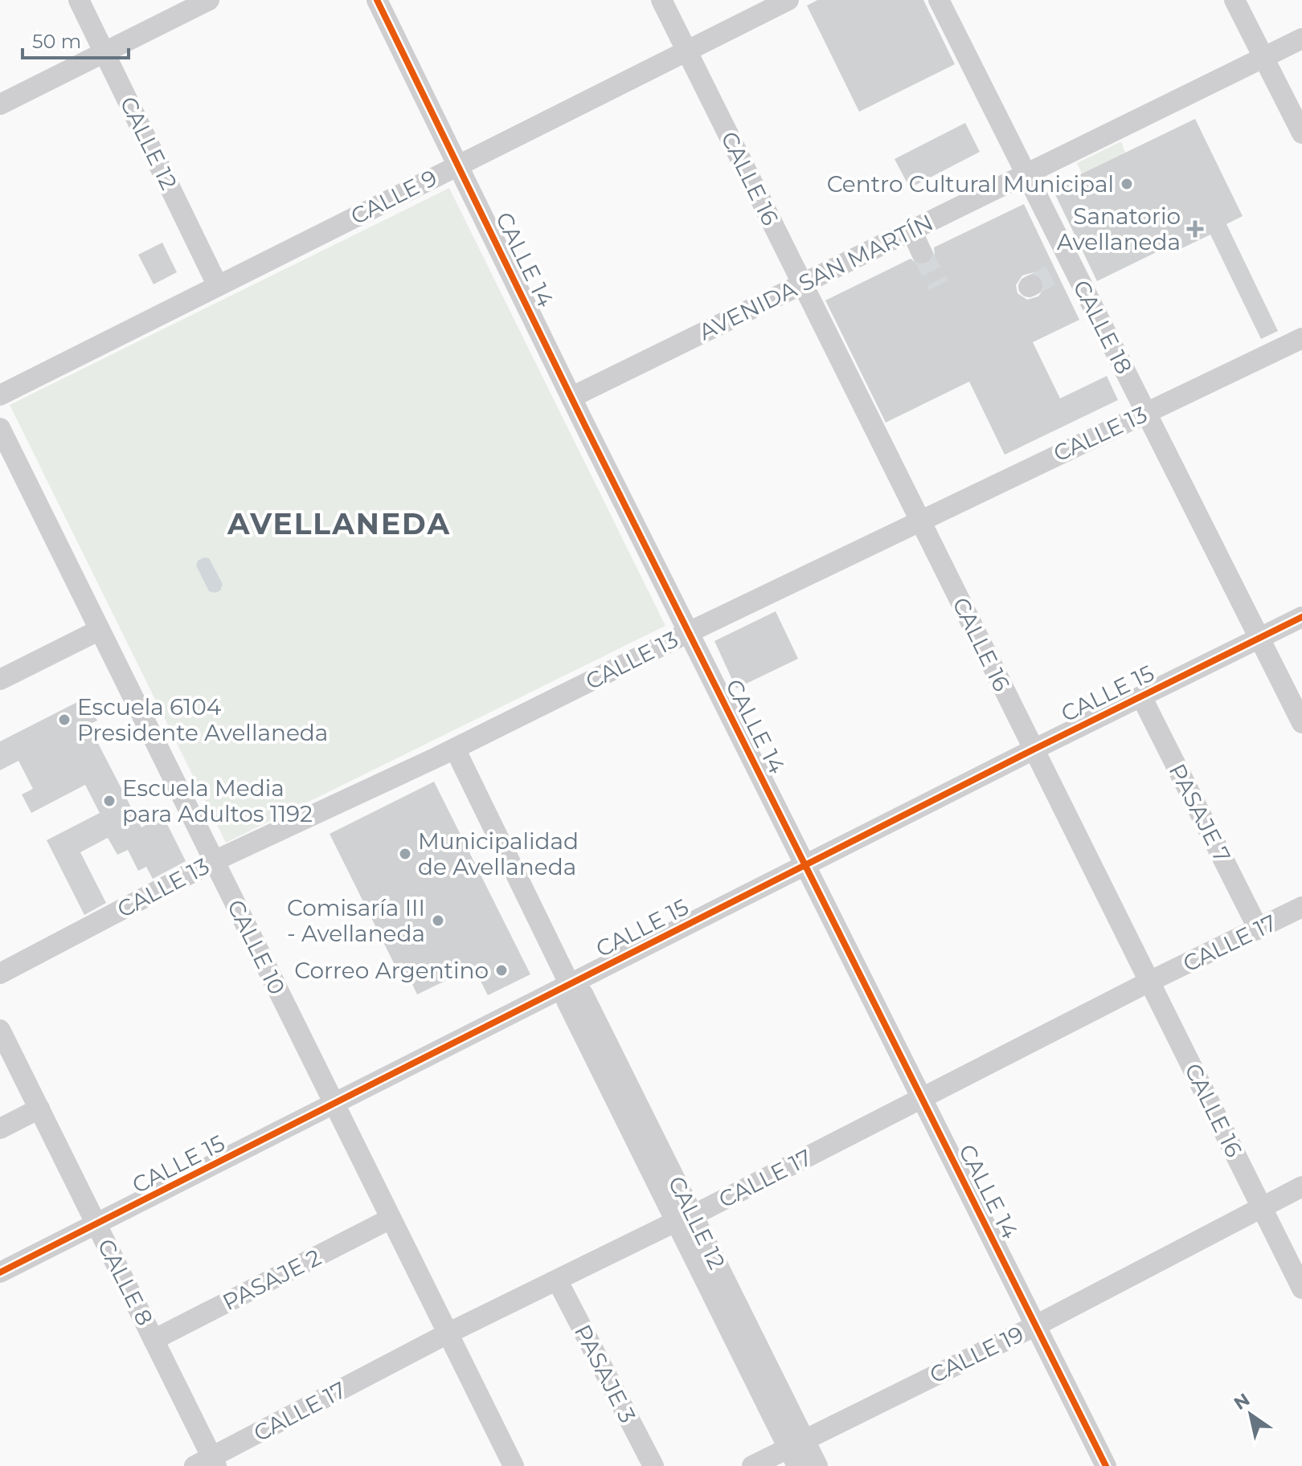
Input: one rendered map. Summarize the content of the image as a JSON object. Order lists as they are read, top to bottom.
{
  "streets": {
    "street": [
      "CALLE 12",
      "CALLE 16",
      "CALLE 9",
      "CALLE 14",
      "AVENIDA SAN MARTÍN",
      "CALLE 18",
      "CALLE 13",
      "CALLE 15",
      "PASAJE 7",
      "CALLE 17",
      "CALLE 10",
      "PASAJE 2",
      "CALLE 8",
      "CALLE 19",
      "PASAJE 3"
    ]
  },
  "crossings": [
    ["CALLE 12", "CALLE 9"],
    ["CALLE 12", "CALLE 13"],
    ["CALLE 12", "CALLE 15"],
    ["CALLE 12", "CALLE 17"],
    ["CALLE 12", "CALLE 19"],
    ["CALLE 16", "CALLE 9"],
    ["CALLE 16", "AVENIDA SAN MARTÍN"],
    ["CALLE 16", "CALLE 13"],
    ["CALLE 16", "CALLE 15"],
    ["CALLE 16", "CALLE 17"],
    ["CALLE 16", "CALLE 19"],
    ["CALLE 9", "CALLE 14"],
    ["CALLE 14", "AVENIDA SAN MARTÍN"],
    ["CALLE 14", "CALLE 13"],
    ["CALLE 14", "CALLE 15"],
    ["CALLE 14", "CALLE 17"],
    ["CALLE 14", "CALLE 19"],
    ["AVENIDA SAN MARTÍN", "CALLE 18"],
    ["CALLE 18", "CALLE 13"],
    ["CALLE 18", "CALLE 15"],
    ["CALLE 13", "CALLE 10"],
    ["CALLE 15", "PASAJE 7"],
    ["CALLE 15", "CALLE 10"],
    ["CALLE 15", "CALLE 8"],
    ["PASAJE 7", "CALLE 17"],
    ["CALLE 17", "CALLE 10"],
    ["CALLE 17", "CALLE 8"],
    ["CALLE 17", "PASAJE 3"],
    ["CALLE 10", "PASAJE 2"],
    ["PASAJE 2", "CALLE 8"]
  ],
  "districts": ["AVELLANEDA"],
  "places": {
    "other": [
      "Centro Cultural Municipal",
      "Escuela 6104 Presidente Avellaneda",
      "Escuela Media para Adultos 1192",
      "Municipalidad de Avellaneda",
      "Comisaría III - Avellaneda",
      "Correo Argentino"
    ],
    "health": ["Sanatorio Avellaneda"]
  },
  "scale_bar": "50 m",
  "north": "top left"
}
